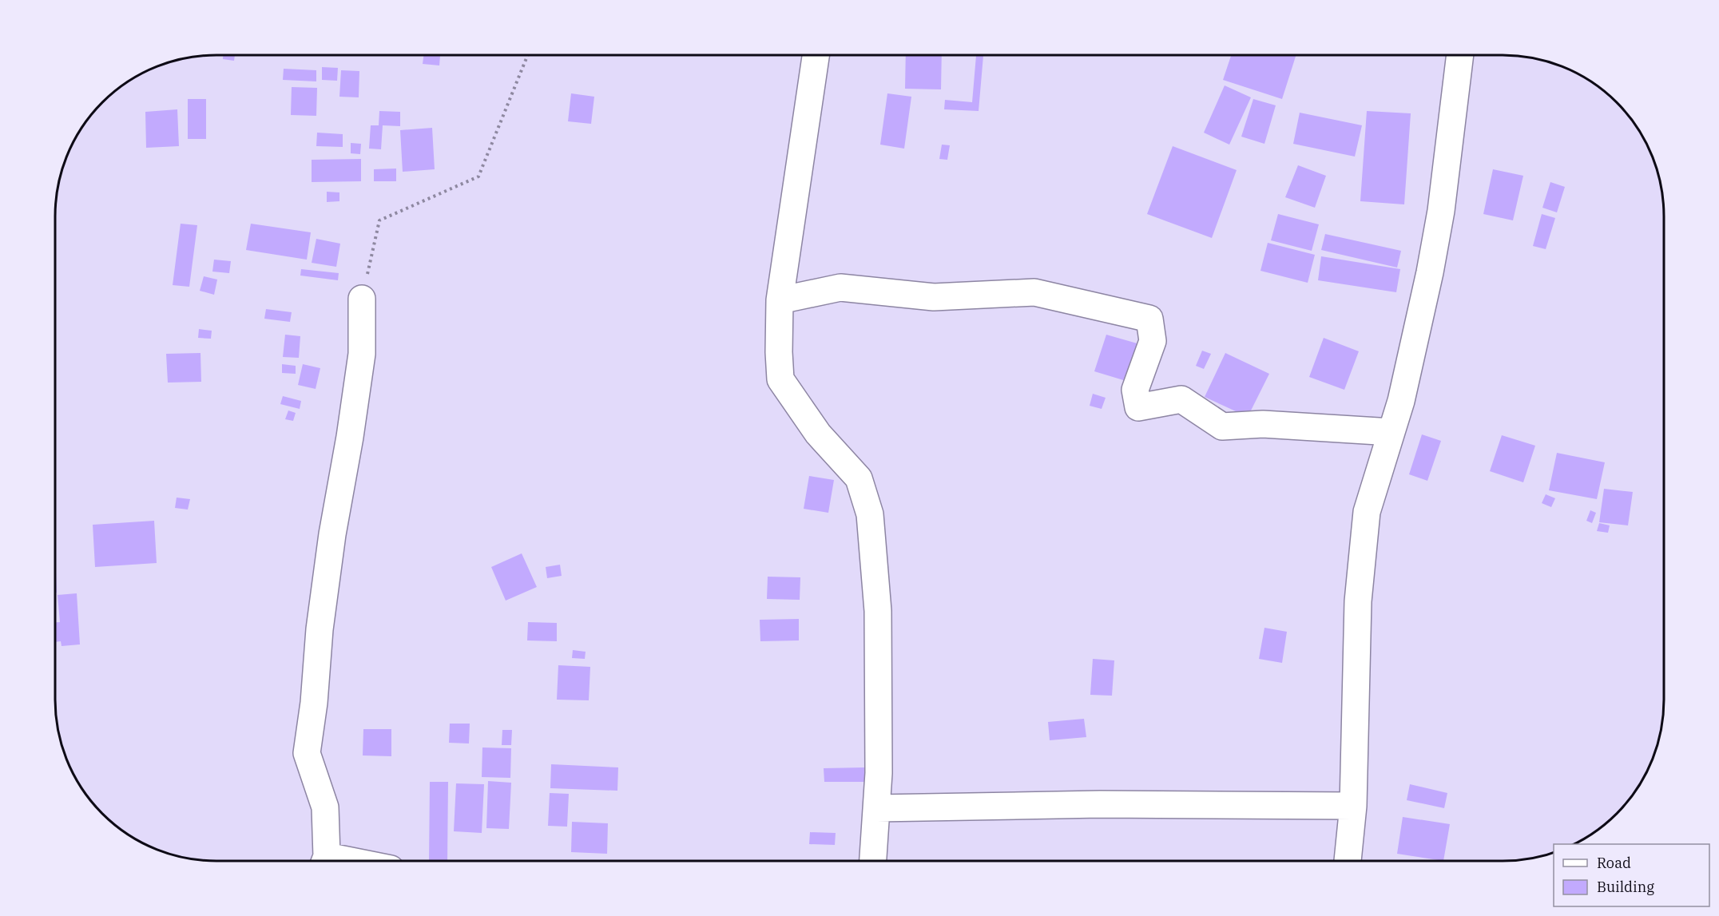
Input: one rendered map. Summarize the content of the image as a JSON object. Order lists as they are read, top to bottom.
{
  "legend": ["Road", "Building"]
}
